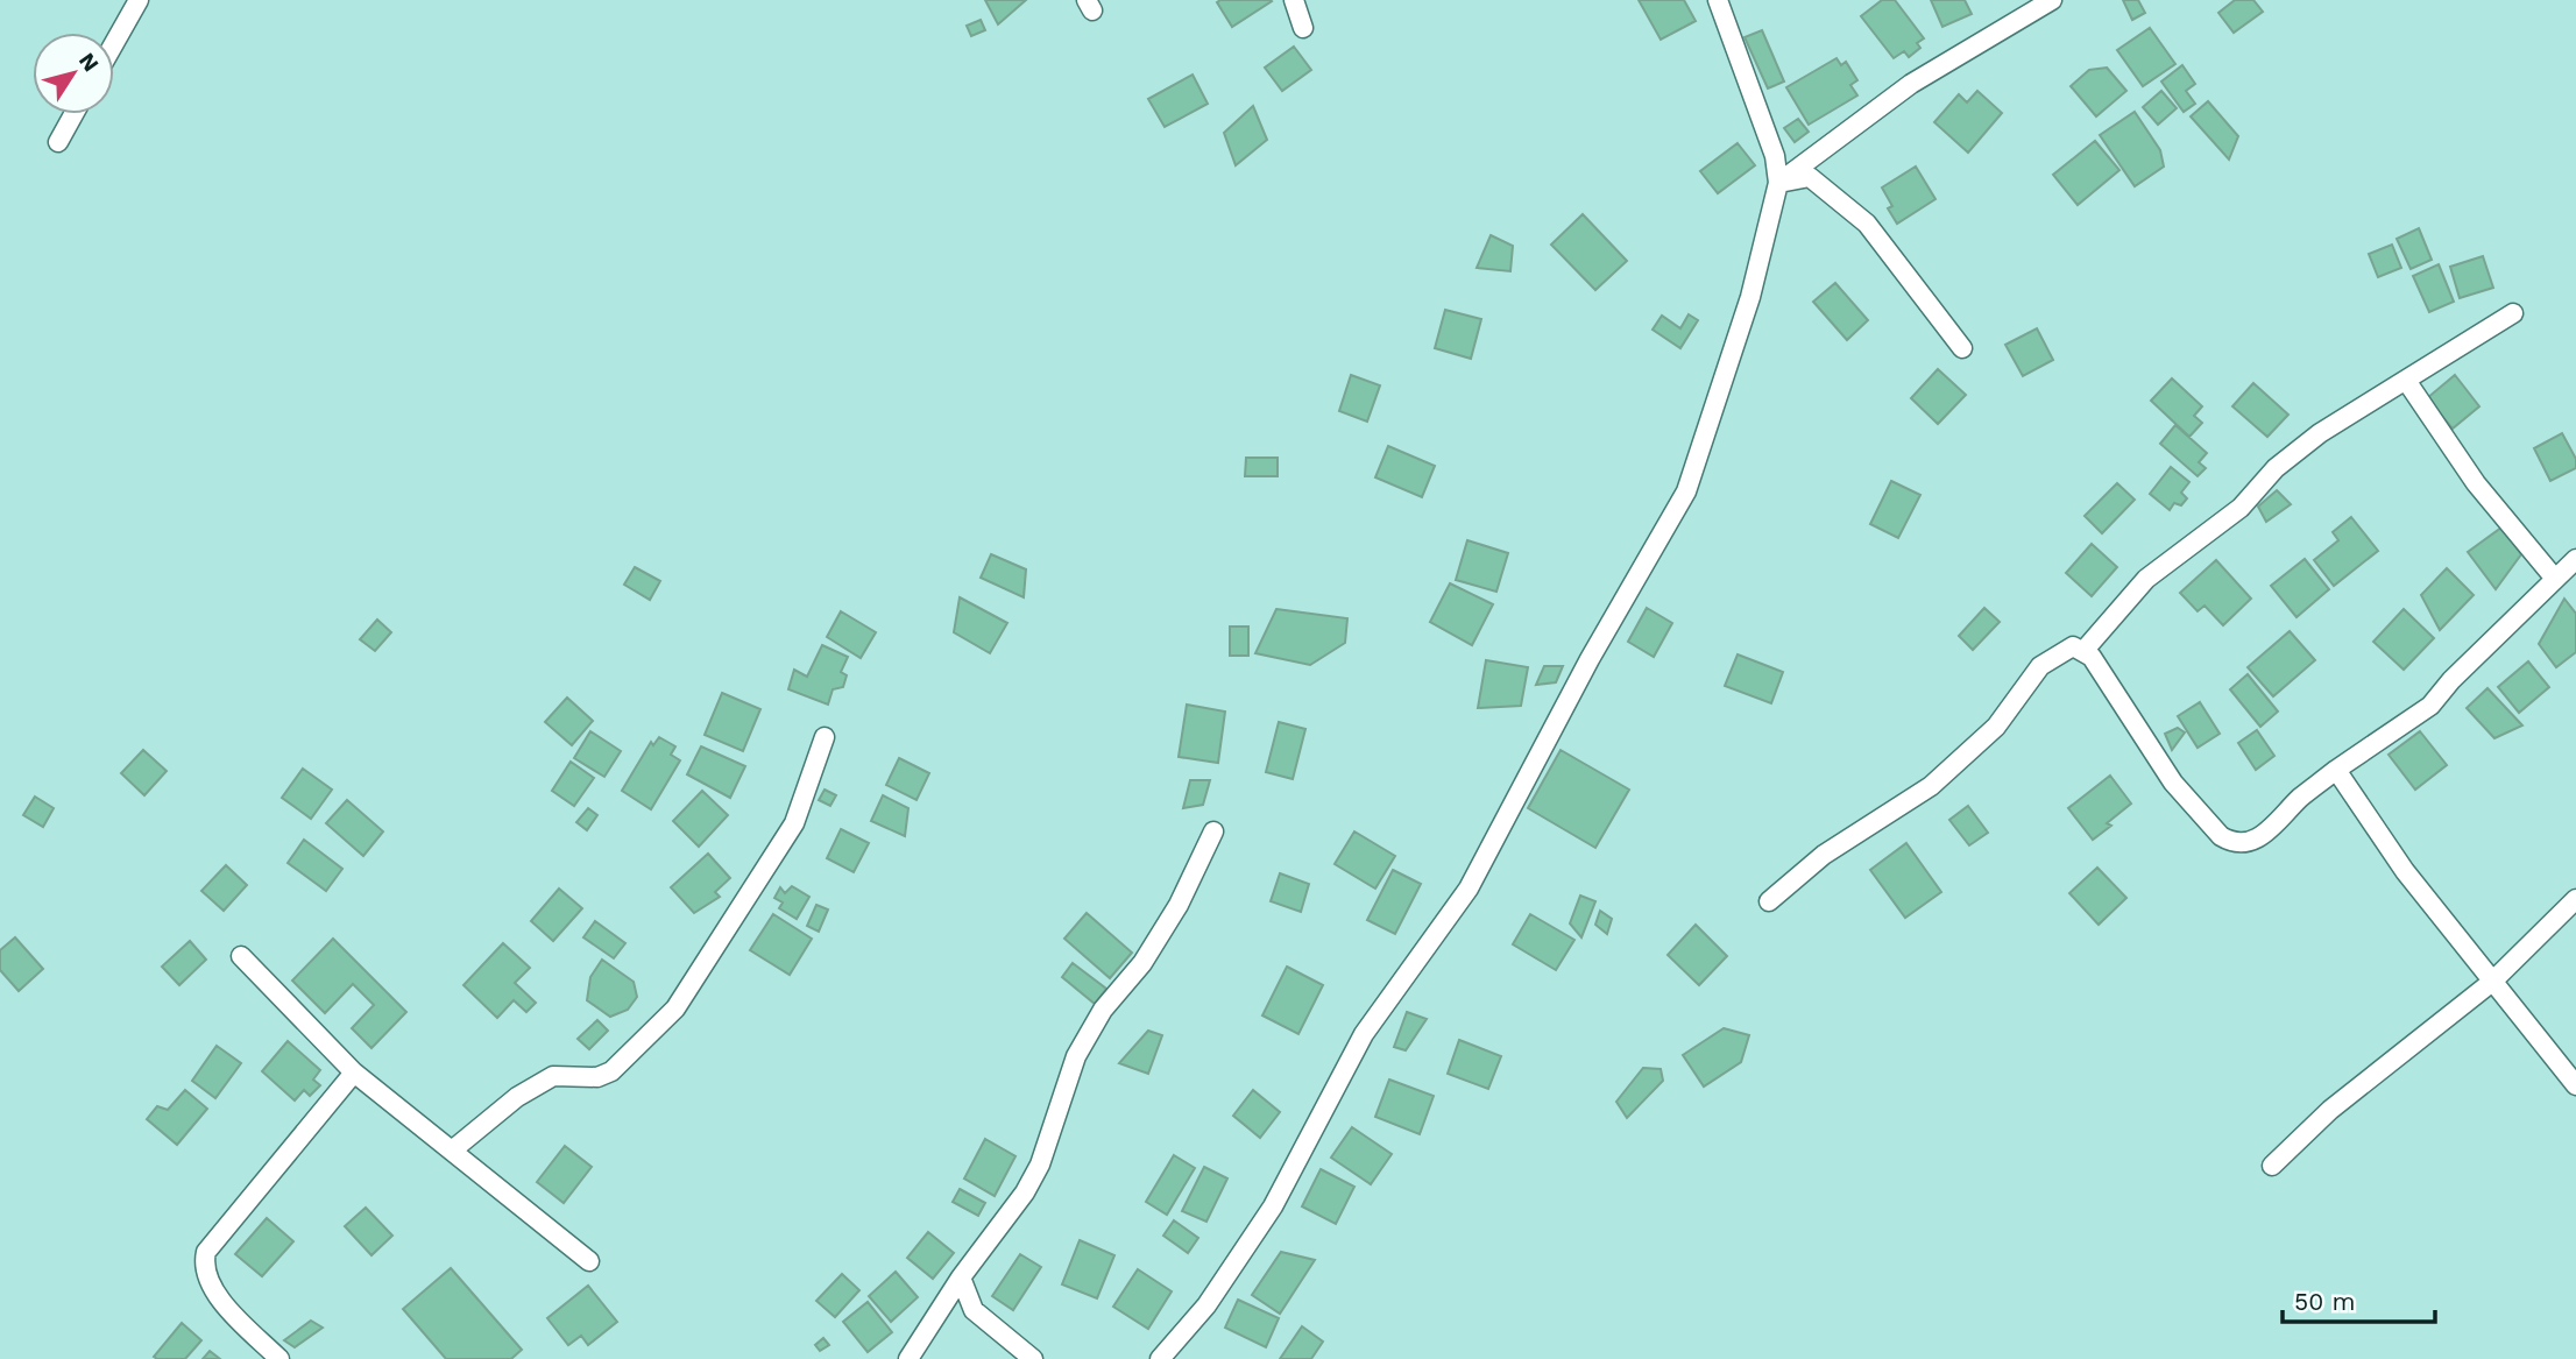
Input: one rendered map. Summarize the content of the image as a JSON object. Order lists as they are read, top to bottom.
{
  "scale_bar": "50 m",
  "north": "top right"
}
